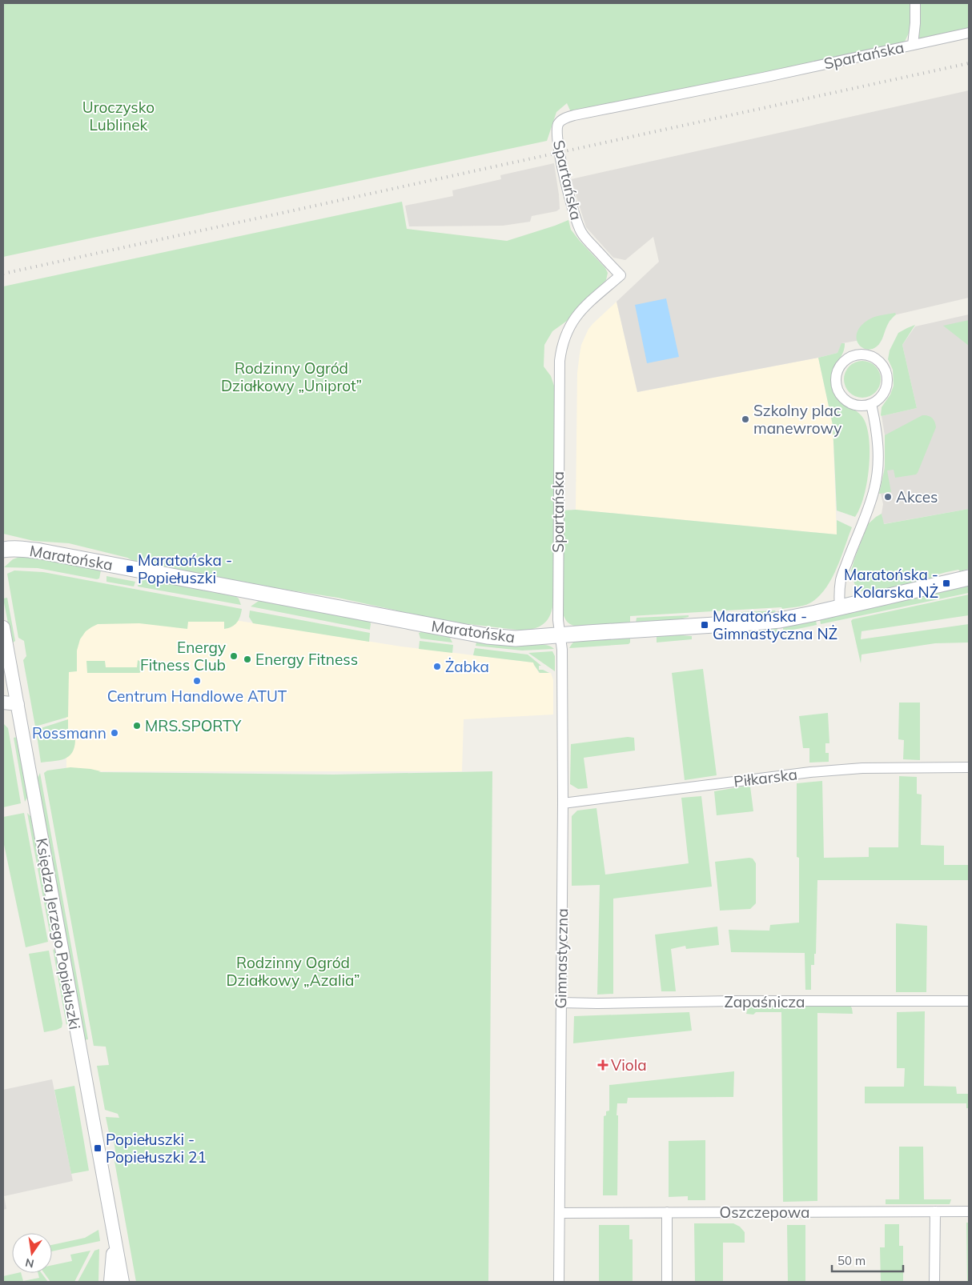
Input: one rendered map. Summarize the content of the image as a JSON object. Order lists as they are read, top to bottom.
{
  "streets": {
    "main road": ["Maratońska"],
    "street": [
      "Spartańska",
      "Piłkarska",
      "Księdza Jerzego Popiełuszki",
      "Gimnastyczna",
      "Zapaśnicza",
      "Oszczepowa"
    ]
  },
  "crossings": [
    ["Spartańska", "Gimnastyczna"],
    ["Maratońska", "Gimnastyczna"],
    ["Piłkarska", "Gimnastyczna"],
    ["Gimnastyczna", "Zapaśnicza"],
    ["Gimnastyczna", "Oszczepowa"]
  ],
  "parks": ["Uroczysko Lublinek", "Rodzinny Ogród Działkowy „Uniprot”", "Rodzinny Ogród Działkowy „Azalia”"],
  "places": {
    "other": [
      "Szkolny plac manewrowy",
      "Akces",
      "Energy Fitness Club",
      "Energy Fitness",
      "Żabka",
      "Centrum Handlowe ATUT",
      "MRS.SPORTY",
      "Rossmann"
    ],
    "transit": [
      "Maratońska - Popiełuszki",
      "Maratońska - Kolarska NŻ",
      "Maratońska - Gimnastyczna NŻ",
      "Popiełuszki - Popiełuszki 21"
    ],
    "health": ["Viola"]
  },
  "scale_bar": "50 m",
  "north": "bottom"
}
